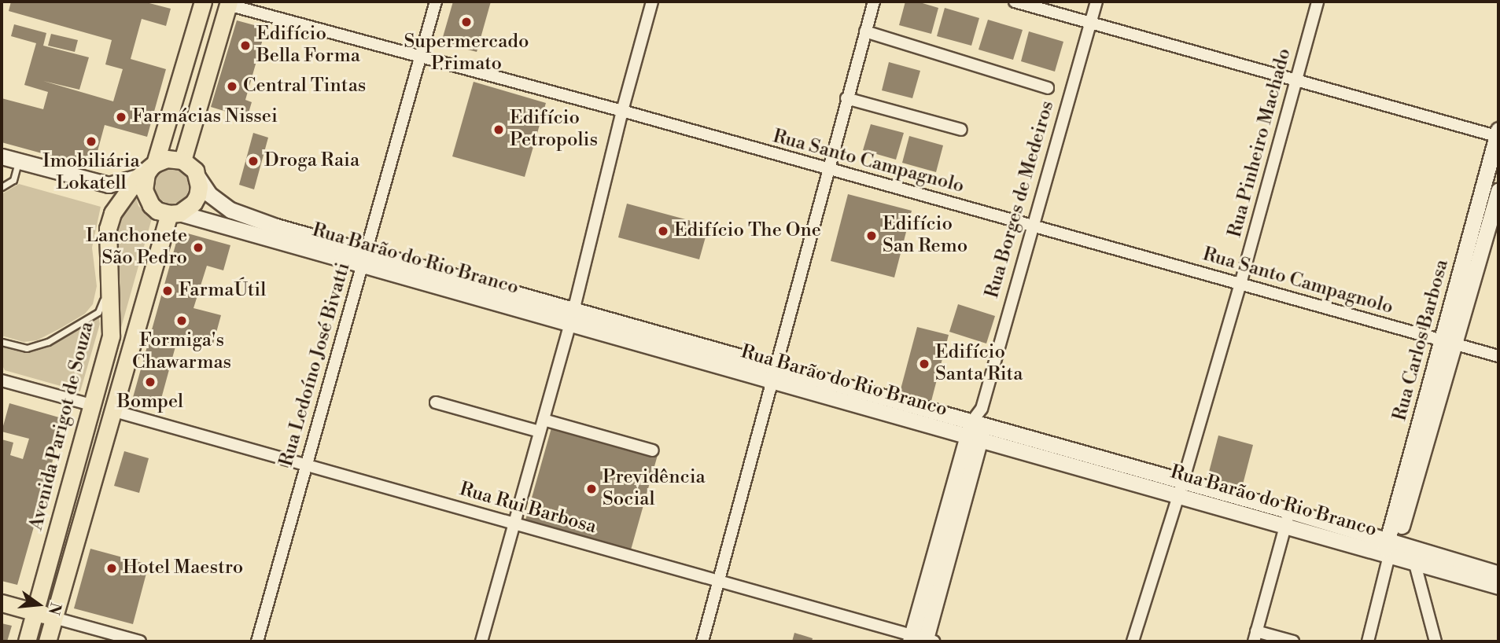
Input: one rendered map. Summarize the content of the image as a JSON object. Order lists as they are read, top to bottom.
{
  "streets": {
    "main road": ["Rua Barão do Rio Branco", "Rua Carlos Barbosa", "Avenida Parigot de Souza"],
    "street": [
      "Rua Pinheiro Machado",
      "Rua Santo Campagnolo",
      "Rua Borges de Medeiros",
      "Rua Ledoíno José Bivatti",
      "Rua Rui Barbosa"
    ]
  },
  "crossings": [
    ["Rua Pinheiro Machado", "Rua Santo Campagnolo"],
    ["Rua Pinheiro Machado", "Rua Barão do Rio Branco"],
    ["Rua Santo Campagnolo", "Rua Borges de Medeiros"],
    ["Rua Santo Campagnolo", "Rua Carlos Barbosa"],
    ["Rua Santo Campagnolo", "Rua Ledoíno José Bivatti"],
    ["Rua Borges de Medeiros", "Rua Barão do Rio Branco"],
    ["Rua Barão do Rio Branco", "Rua Carlos Barbosa"],
    ["Rua Barão do Rio Branco", "Rua Ledoíno José Bivatti"],
    ["Rua Barão do Rio Branco", "Avenida Parigot de Souza"],
    ["Rua Ledoíno José Bivatti", "Rua Rui Barbosa"]
  ],
  "places": [
    "Supermercado Primato",
    "Edifício Bella Forma",
    "Central Tintas",
    "Farmácias Nissei",
    "Edifício Petropolis",
    "Imobiliária Lokatell",
    "Droga Raia",
    "Edifício The One",
    "Edifício San Remo",
    "Lanchonete São Pedro",
    "FarmaÚtil",
    "Formiga's Chawarmas",
    "Edifício Santa Rita",
    "Bompel",
    "Previdência Social",
    "Hotel Maestro"
  ],
  "north": "right"
}
